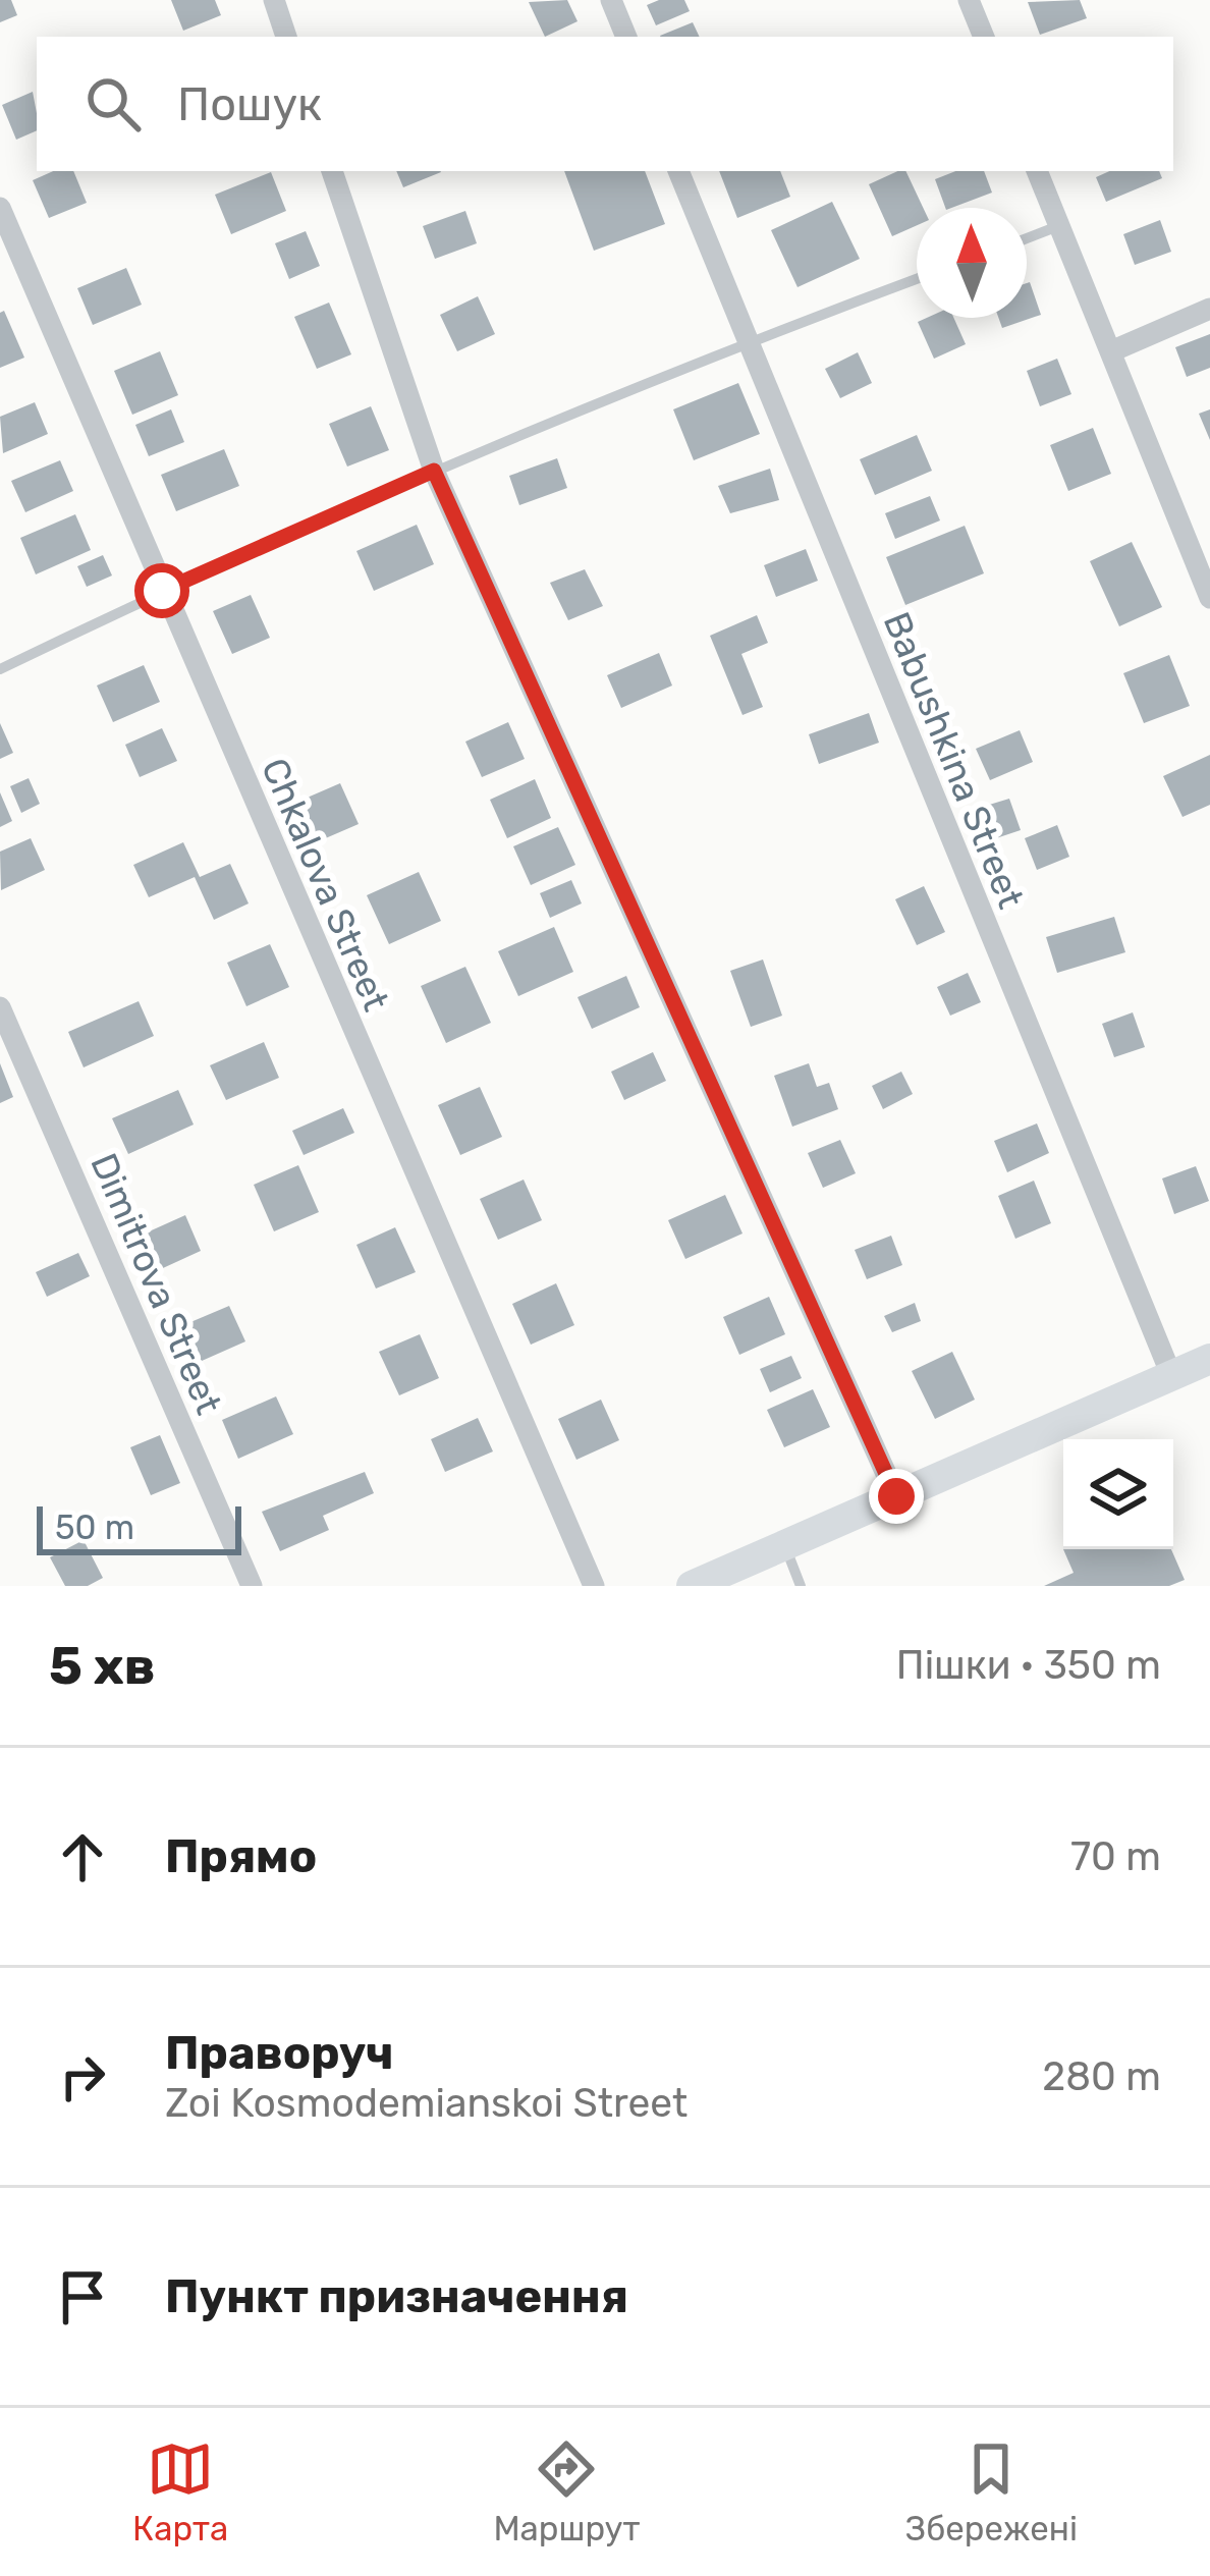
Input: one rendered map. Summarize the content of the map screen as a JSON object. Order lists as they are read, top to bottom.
{
  "streets": {
    "street": ["Babushkina Street", "Chkalova Street", "Dimitrova Street"]
  },
  "scale_bar": "50 m",
  "north": "top",
  "page": {
    "search": "Пошук",
    "scale": "50 m",
    "heading": ["5 хв", "Пішки · 350 m"],
    "list": [
      ["Прямо", "70 m"],
      ["Праворуч", "Zoi Kosmodemianskoi Street", "280 m"],
      "Пункт призначення"
    ],
    "nav": ["Карта", "Маршрут", "Збережені"]
  }
}
